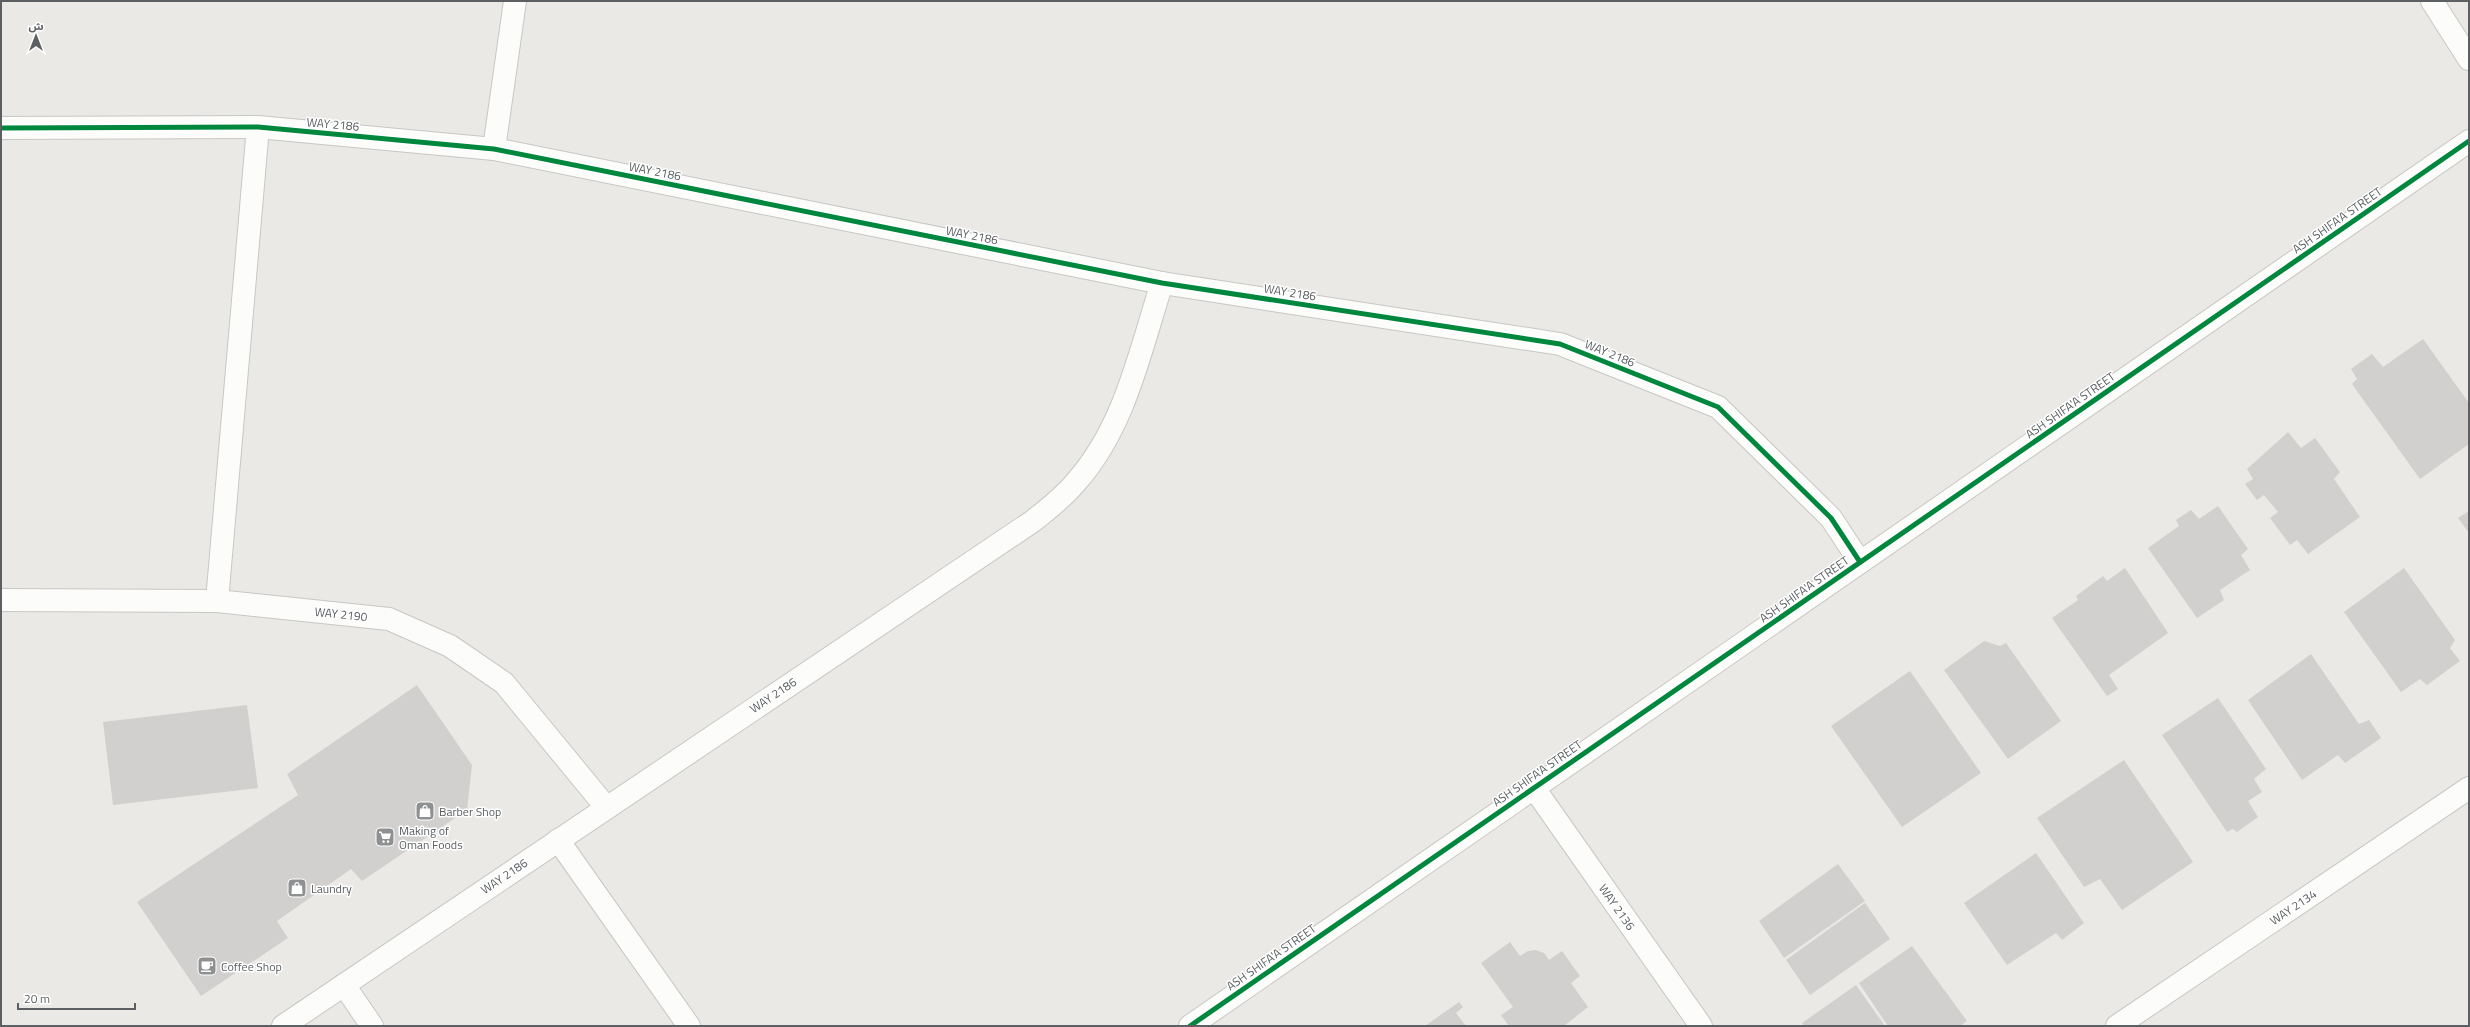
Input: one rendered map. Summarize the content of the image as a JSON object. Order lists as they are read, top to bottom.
{
  "streets": {
    "street": [
      "WAY 2186",
      "ASH SHIFA'A STREET",
      "WAY 2190",
      "WAY 2136",
      "WAY 2134"
    ]
  },
  "crossings": [
    ["WAY 2186", "ASH SHIFA'A STREET"],
    ["WAY 2186", "WAY 2190"],
    ["ASH SHIFA'A STREET", "WAY 2136"]
  ],
  "places": {
    "shop": ["Barber Shop", "Laundry"],
    "supermarket": ["Making of Oman Foods"],
    "cafe": ["Coffee Shop"]
  },
  "scale_bar": "20 m",
  "north": "top"
}
